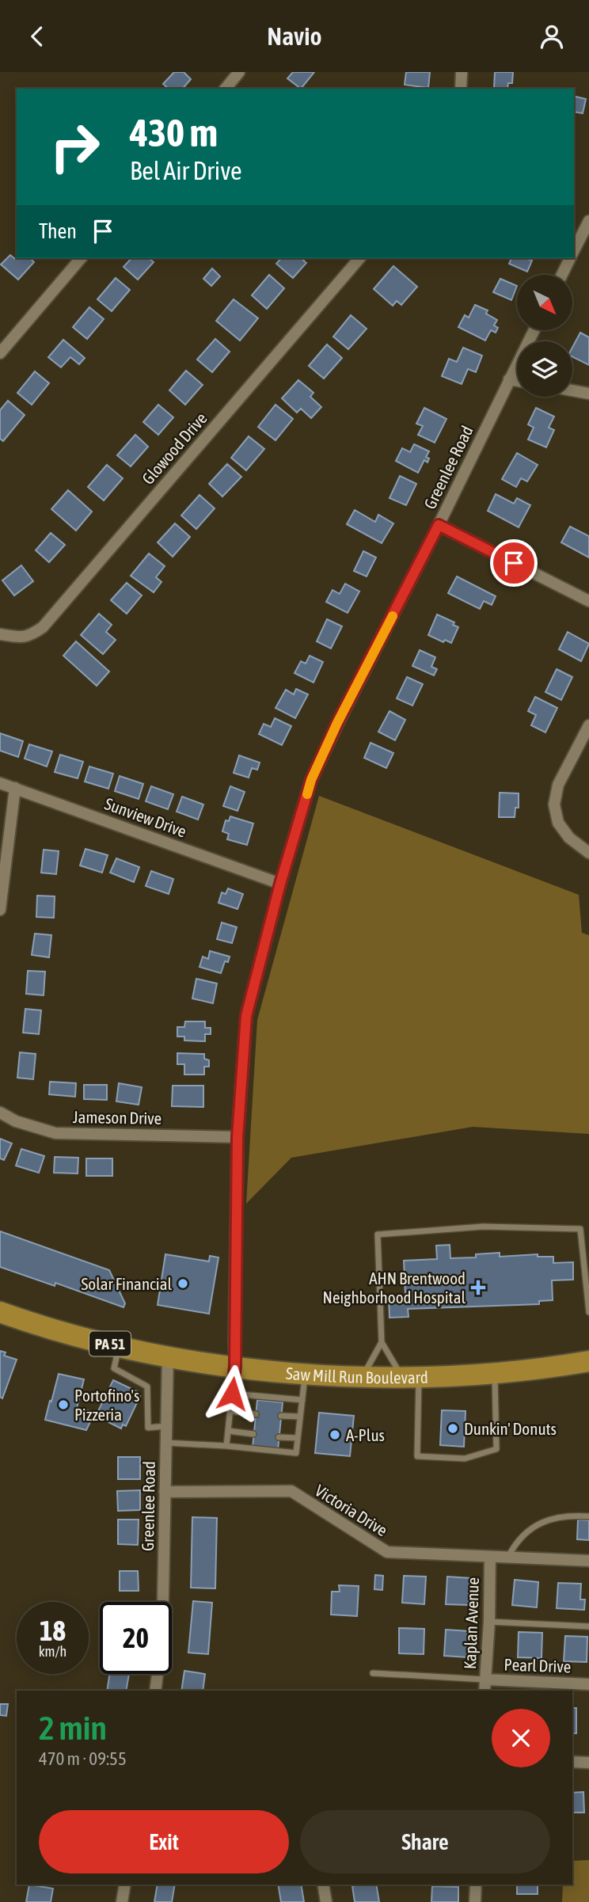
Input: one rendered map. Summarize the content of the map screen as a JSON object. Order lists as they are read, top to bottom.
{
  "streets": {
    "highway": ["PA 51", "Saw Mill Run Boulevard"],
    "street": [
      "Glowood Drive",
      "Greenlee Road",
      "Sunview Drive",
      "Jameson Drive",
      "Victoria Drive",
      "Kaplan Avenue",
      "Pearl Drive"
    ]
  },
  "crossings": [
    ["Greenlee Road", "Sunview Drive"],
    ["Greenlee Road", "Jameson Drive"],
    ["Greenlee Road", "Saw Mill Run Boulevard"],
    ["Greenlee Road", "Victoria Drive"],
    ["Victoria Drive", "Kaplan Avenue"],
    ["Kaplan Avenue", "Pearl Drive"]
  ],
  "places": {
    "other": [
      "Solar Financial",
      "Portofino's Pizzeria",
      "Dunkin' Donuts",
      "A-Plus"
    ],
    "health": ["AHN Brentwood Neighborhood Hospital"]
  },
  "north": "bottom right",
  "page": {
    "header": "Navio",
    "turn": ["430 m", "Bel Air Drive"],
    "then": "Then",
    "speed": "18 km/h",
    "limit": "20",
    "heading": ["2 min", "470 m · 09:55"],
    "buttons": ["Exit", "Share"]
  }
}
